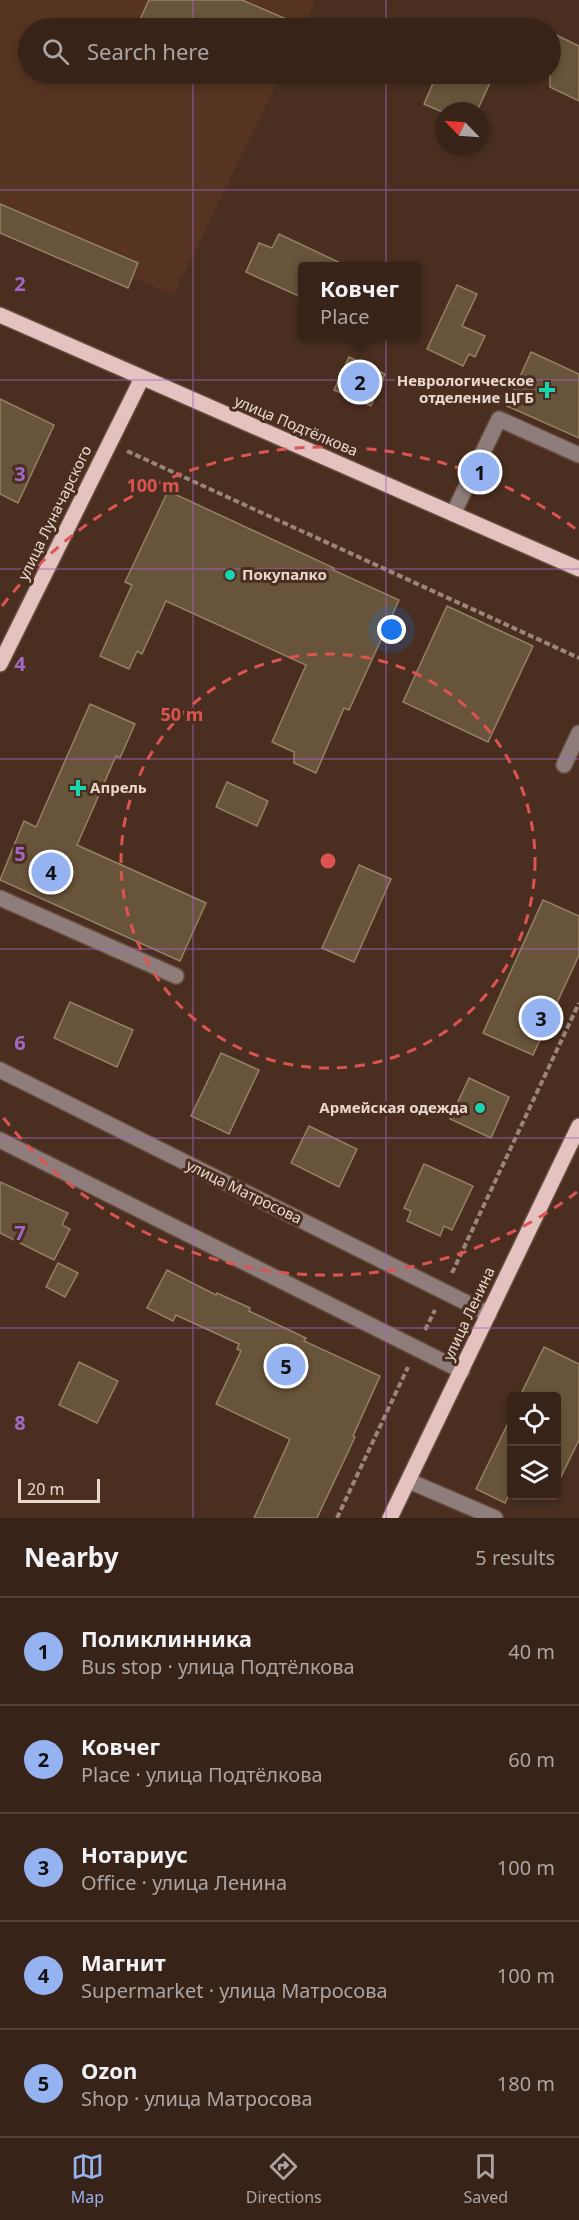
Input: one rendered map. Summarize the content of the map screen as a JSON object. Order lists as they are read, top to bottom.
{
  "streets": {
    "main road": ["улица Подтёлкова", "улица Луначарского", "улица Ленина"],
    "street": ["улица Матросова"]
  },
  "crossings": [
    ["улица Подтёлкова", "улица Луначарского"],
    ["улица Матросова", "улица Ленина"]
  ],
  "places": {
    "health": ["Неврологическое отделение ЦГБ", "Апрель"],
    "other": ["Покупалко", "Армейская одежда"]
  },
  "scale_bar": "20 m",
  "north": "top left",
  "page": {
    "search": "Search here",
    "popup": ["Ковчег", "Place"],
    "pins": [
      "2",
      "1",
      "4",
      "3",
      "5"
    ],
    "scale": "20 m",
    "heading": ["Nearby", "5 results"],
    "list": [
      {
        "mark": "1",
        "name": "Поликлинника",
        "note": "Bus stop · улица Подтёлкова",
        "value": "40 m"
      },
      {
        "mark": "2",
        "name": "Ковчег",
        "note": "Place · улица Подтёлкова",
        "value": "60 m"
      },
      {
        "mark": "3",
        "name": "Нотариус",
        "note": "Office · улица Ленина",
        "value": "100 m"
      },
      {
        "mark": "4",
        "name": "Магнит",
        "note": "Supermarket · улица Матросова",
        "value": "100 m"
      },
      {
        "mark": "5",
        "name": "Ozon",
        "note": "Shop · улица Матросова",
        "value": "180 m"
      }
    ],
    "nav": ["Map", "Directions", "Saved"]
  },
  "grid": {
    "rows": [
      "2",
      "3",
      "4",
      "5",
      "6",
      "7",
      "8"
    ]
  },
  "rings": ["100 m", "50 m"]
}
